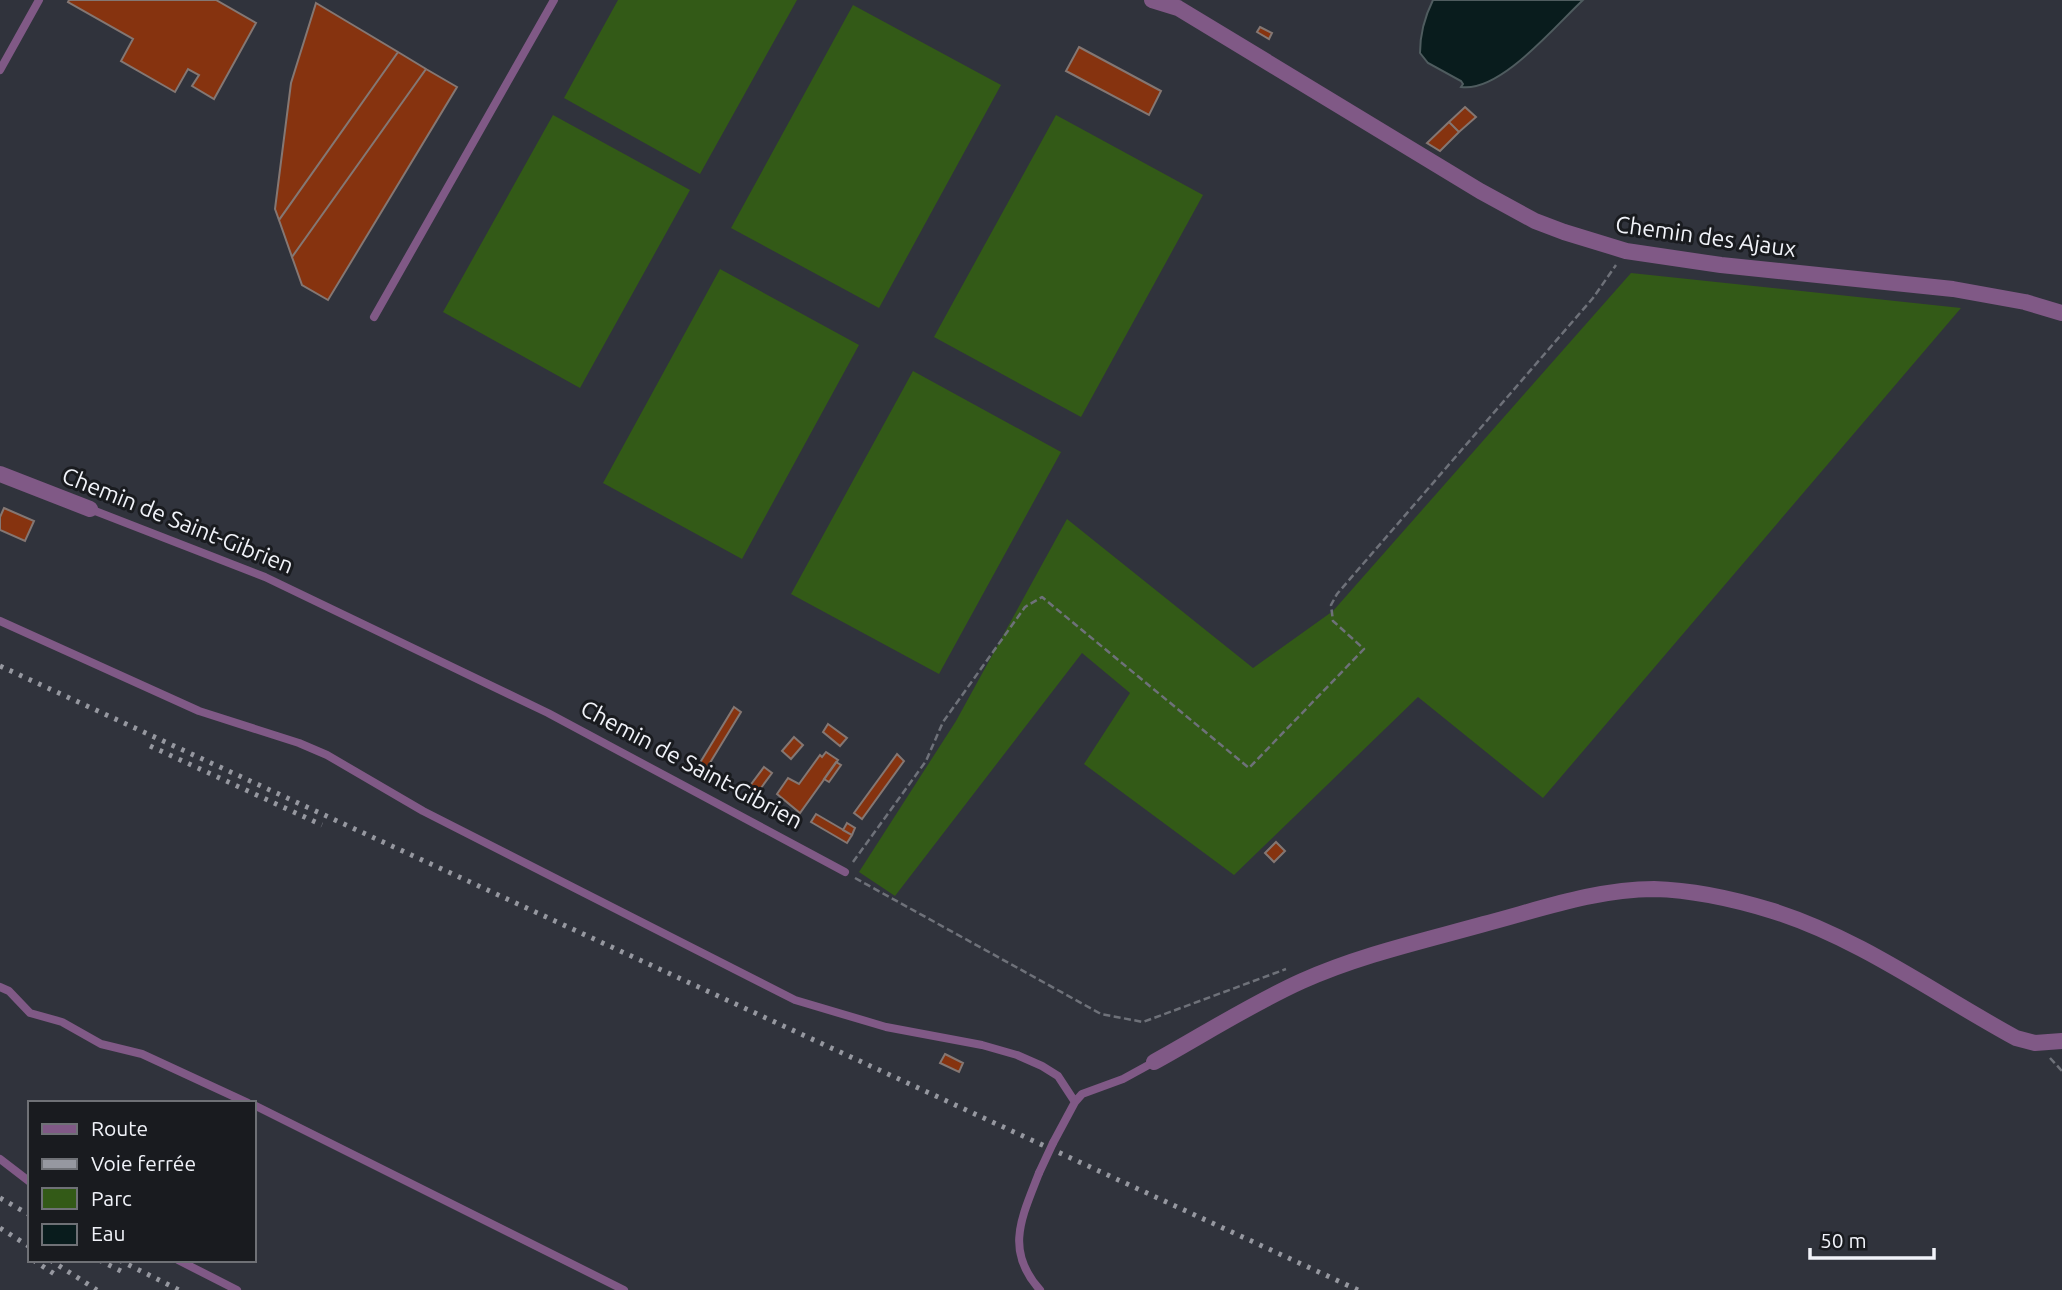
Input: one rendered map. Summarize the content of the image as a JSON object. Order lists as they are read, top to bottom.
{
  "streets": {
    "street": ["Chemin des Ajaux", "Chemin de Saint-Gibrien"]
  },
  "legend": [
    "Route",
    "Voie ferrée",
    "Parc",
    "Eau"
  ],
  "scale_bar": "50 m"
}
